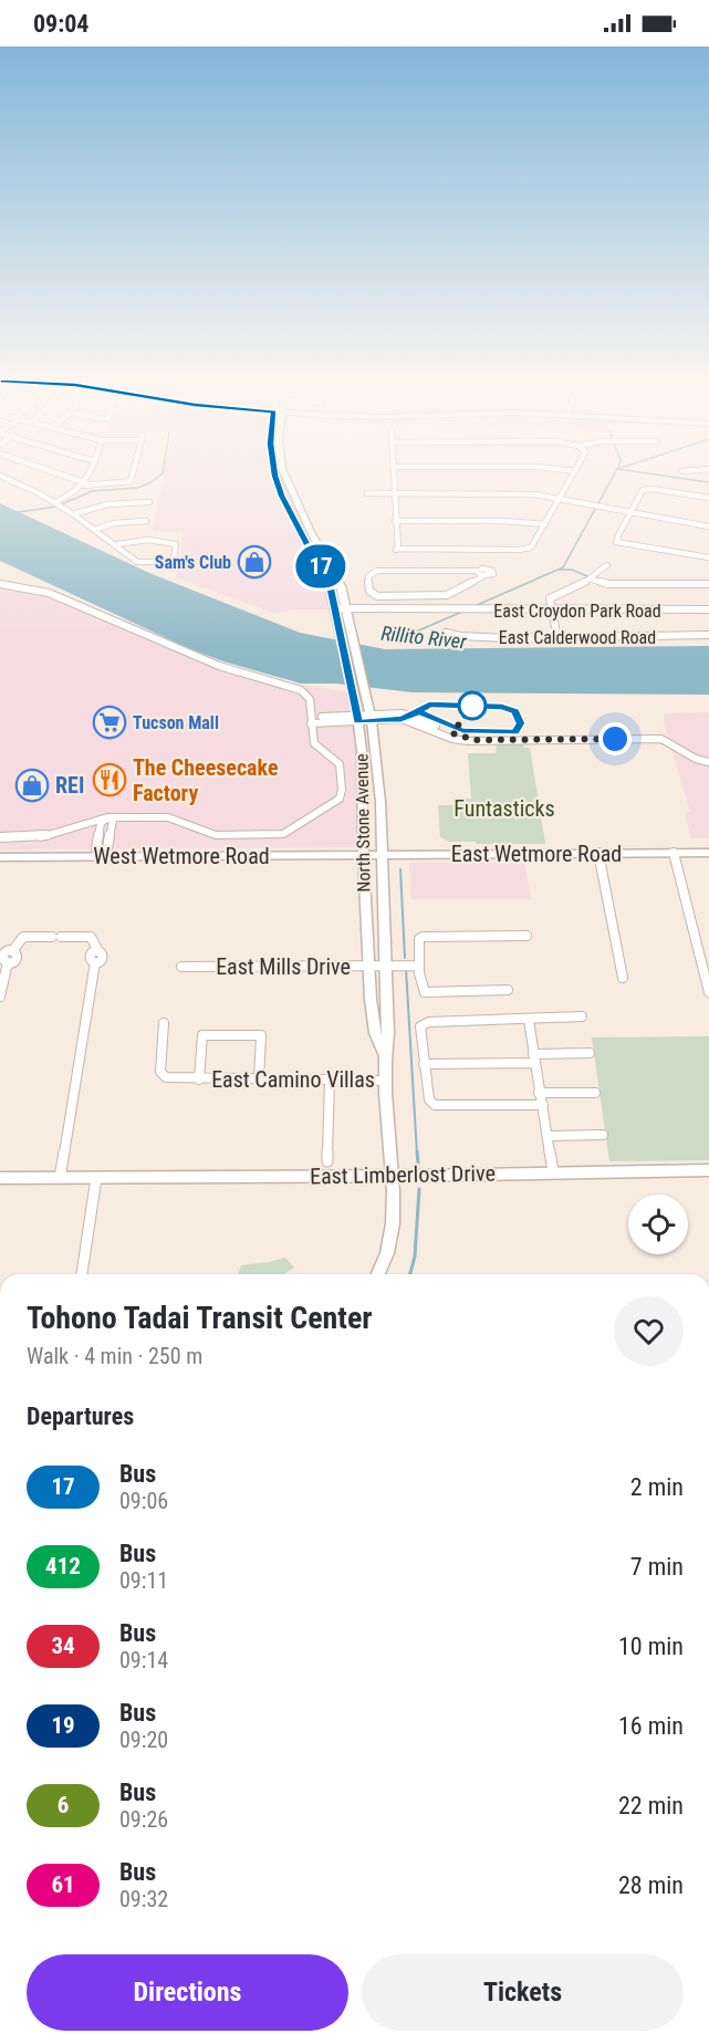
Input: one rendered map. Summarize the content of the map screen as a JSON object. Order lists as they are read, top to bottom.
{
  "streets": {
    "main road": ["North Stone Avenue", "East Wetmore Road", "West Wetmore Road"],
    "street": [
      "East Croydon Park Road",
      "East Calderwood Road",
      "East Mills Drive",
      "East Camino Villas",
      "East Limberlost Drive"
    ]
  },
  "crossings": [
    ["East Croydon Park Road", "North Stone Avenue"],
    ["North Stone Avenue", "East Wetmore Road"],
    ["North Stone Avenue", "West Wetmore Road"],
    ["North Stone Avenue", "East Mills Drive"],
    ["North Stone Avenue", "East Camino Villas"],
    ["North Stone Avenue", "East Limberlost Drive"],
    ["East Wetmore Road", "West Wetmore Road"]
  ],
  "water": ["Rillito River"],
  "parks": ["Funtasticks"],
  "places": {
    "shop": ["Sam's Club", "REI"],
    "supermarket": ["Tucson Mall"],
    "restaurant": ["The Cheesecake Factory"]
  },
  "lines": ["bus line 17"],
  "page": {
    "status": "09:04",
    "on_map": "17",
    "heading": [
      ["Tohono Tadai Transit Center", "Walk · 4 min · 250 m"],
      "Departures"
    ],
    "list": [
      {
        "mark": "17",
        "name": "Bus",
        "note": "09:06",
        "value": "2 min"
      },
      {
        "mark": "412",
        "name": "Bus",
        "note": "09:11",
        "value": "7 min"
      },
      {
        "mark": "34",
        "name": "Bus",
        "note": "09:14",
        "value": "10 min"
      },
      {
        "mark": "19",
        "name": "Bus",
        "note": "09:20",
        "value": "16 min"
      },
      {
        "mark": "6",
        "name": "Bus",
        "note": "09:26",
        "value": "22 min"
      },
      {
        "mark": "61",
        "name": "Bus",
        "note": "09:32",
        "value": "28 min"
      }
    ],
    "buttons": ["Directions", "Tickets"]
  }
}
